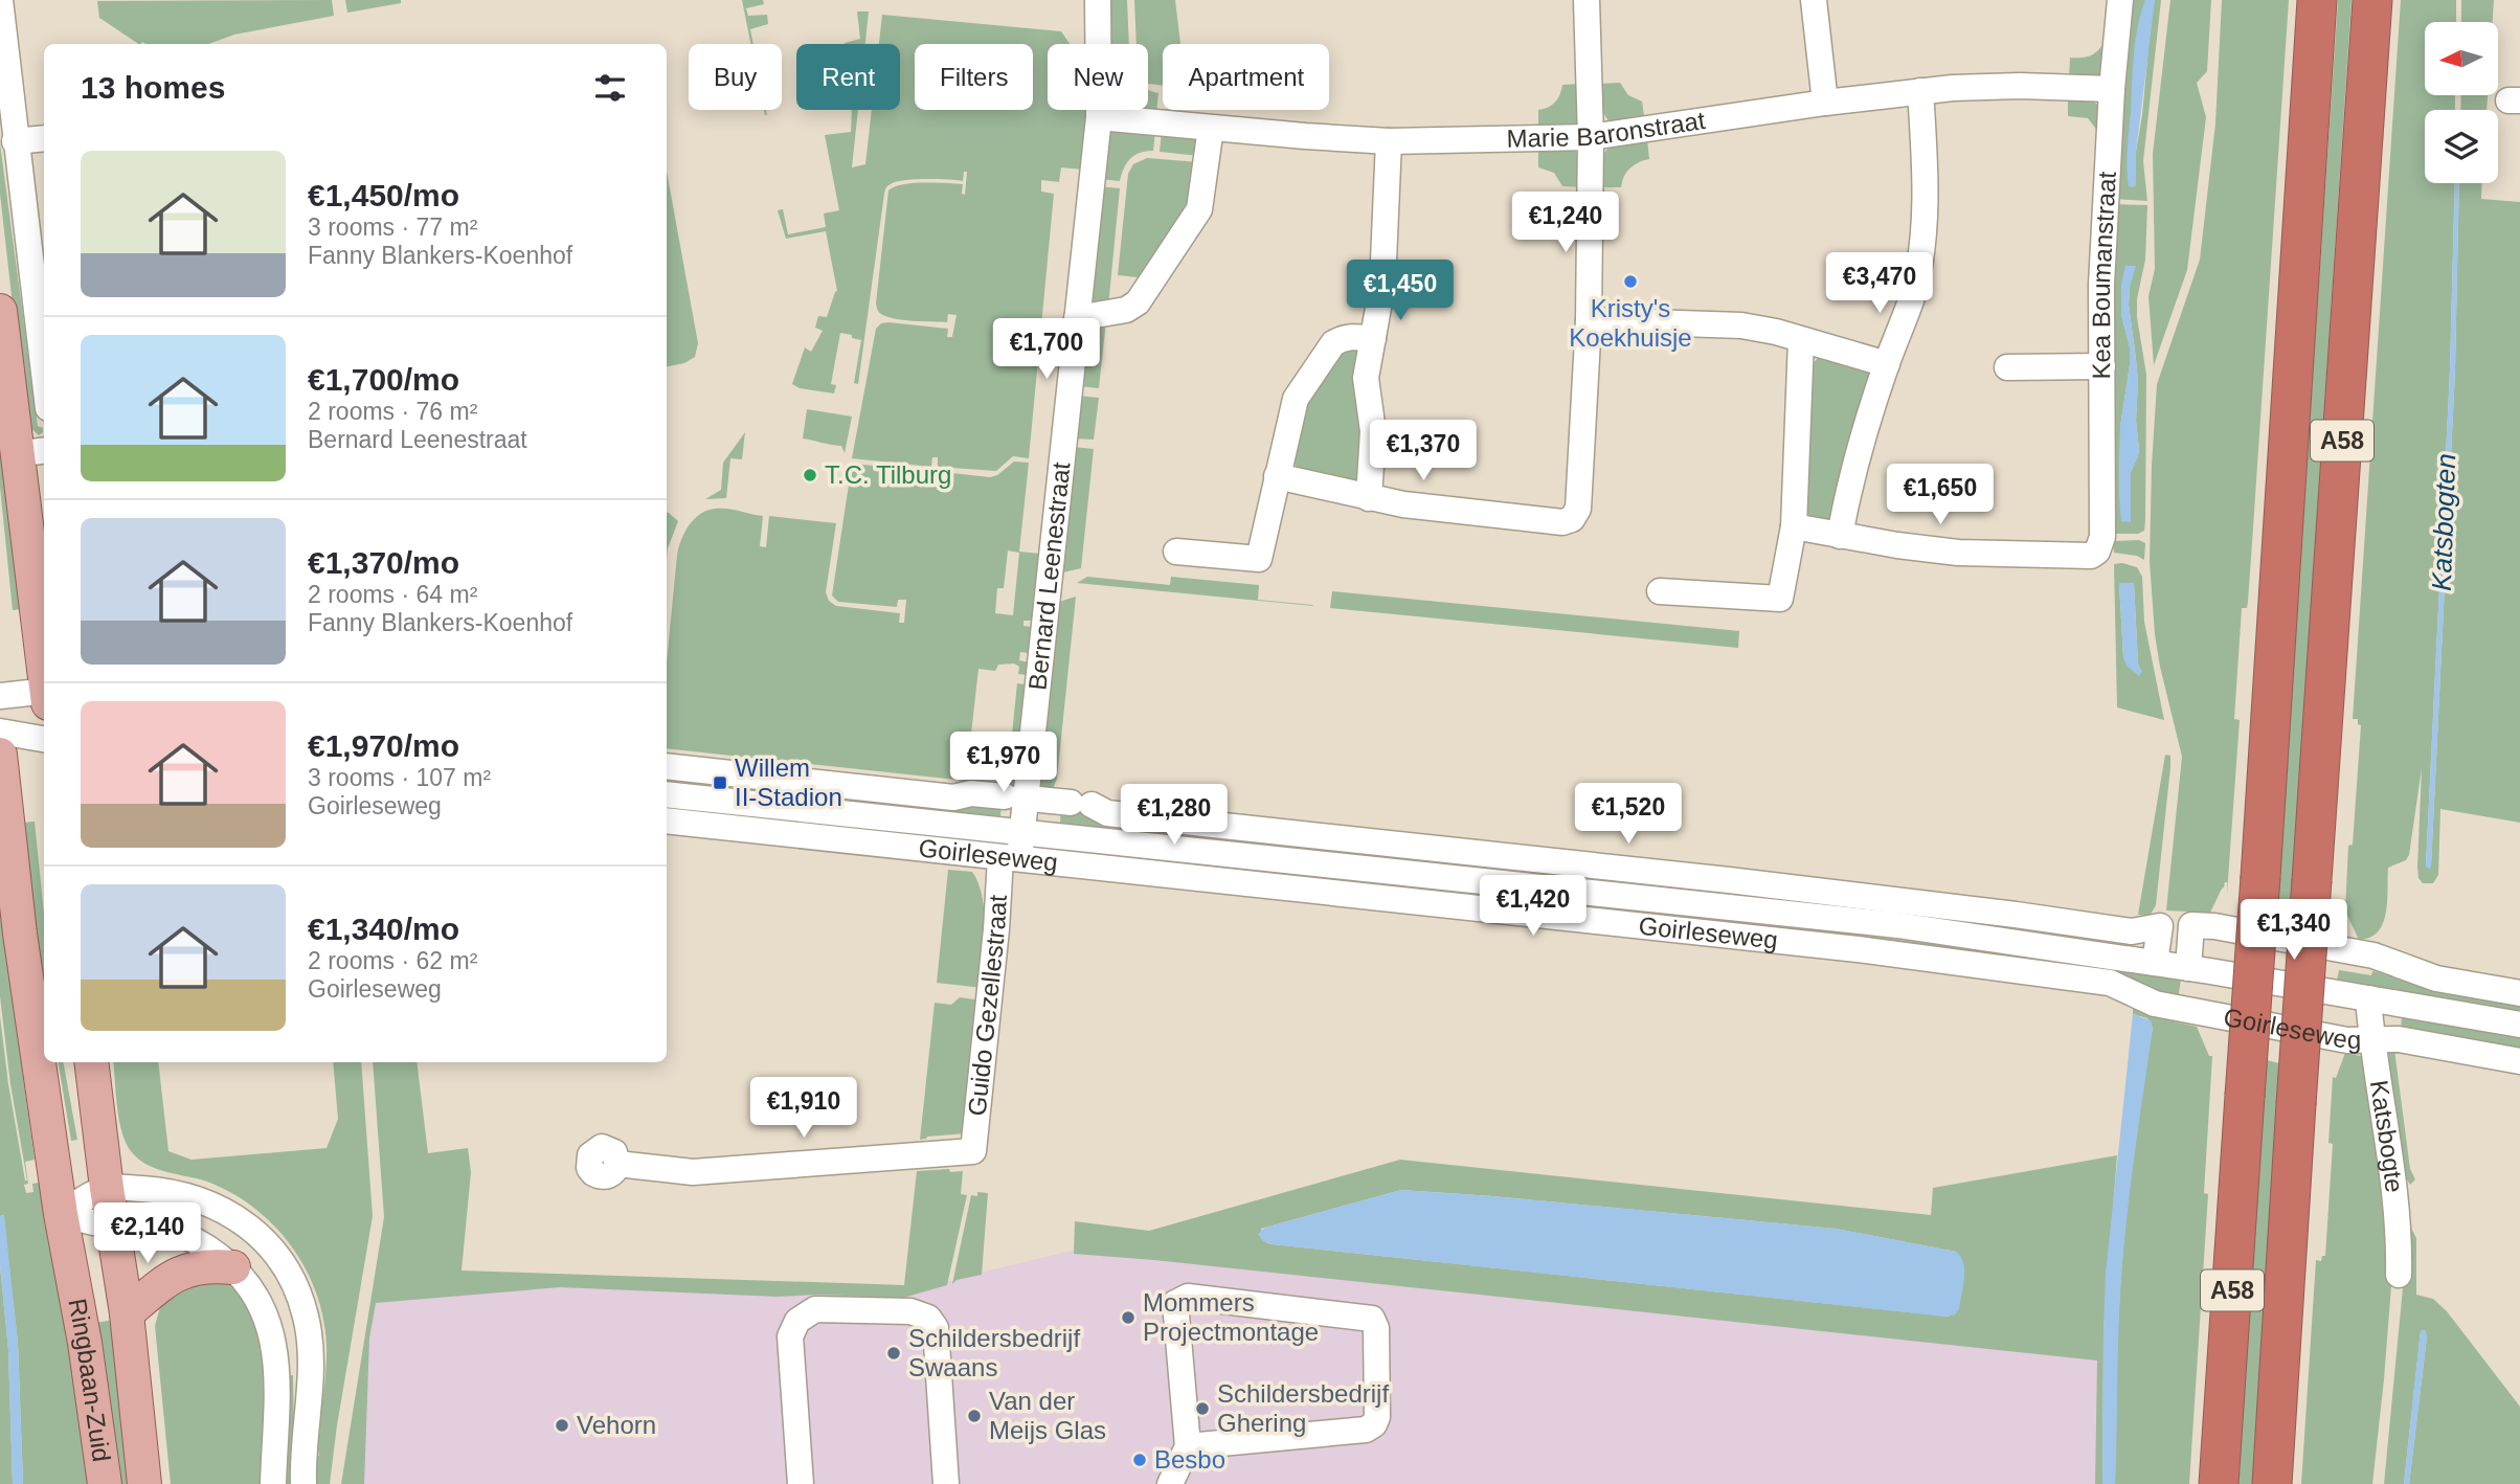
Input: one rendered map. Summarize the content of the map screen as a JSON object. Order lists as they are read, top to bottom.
{
  "streets": {
    "highway": ["A58"],
    "main road": ["Ringbaan-Zuid"],
    "street": [
      "Marie Baronstraat",
      "Kea Boumanstraat",
      "Bernard Leenestraat",
      "Goirleseweg",
      "Guido Gezellestraat",
      "Katsbogte"
    ]
  },
  "crossings": [
    ["Marie Baronstraat", "Kea Boumanstraat"],
    ["Marie Baronstraat", "Bernard Leenestraat"],
    ["Bernard Leenestraat", "Goirleseweg"],
    ["Bernard Leenestraat", "Guido Gezellestraat"],
    ["Goirleseweg", "Guido Gezellestraat"],
    ["Goirleseweg", "Katsbogte"]
  ],
  "water": ["Katsbogten"],
  "places": {
    "other": [
      "Kristy's Koekhuisje",
      "T.C. Tilburg",
      "Mommers Projectmontage",
      "Schildersbedrijf Swaans",
      "Schildersbedrijf Ghering",
      "Van der Meijs Glas",
      "Vehorn",
      "Besbo"
    ],
    "transit": ["Willem II-Stadion"]
  },
  "north": "left",
  "page": {
    "chip": [
      "Buy",
      "Rent",
      "Filters",
      "New",
      "Apartment"
    ],
    "heading": "13 homes",
    "list": [
      {
        "name": "€1,450/mo",
        "note": "3 rooms · 77 m² · Fanny Blankers-Koenhof"
      },
      {
        "name": "€1,700/mo",
        "note": "2 rooms · 76 m² · Bernard Leenestraat"
      },
      {
        "name": "€1,370/mo",
        "note": "2 rooms · 64 m² · Fanny Blankers-Koenhof"
      },
      {
        "name": "€1,970/mo",
        "note": "3 rooms · 107 m² · Goirleseweg"
      },
      {
        "name": "€1,340/mo",
        "note": "2 rooms · 62 m² · Goirleseweg"
      }
    ],
    "price": [
      "€1,240",
      "€3,470",
      "€1,450",
      "€1,700",
      "€1,370",
      "€1,650",
      "€1,970",
      "€1,520",
      "€1,280",
      "€1,420",
      "€1,340",
      "€1,910",
      "€2,140"
    ]
  }
}
